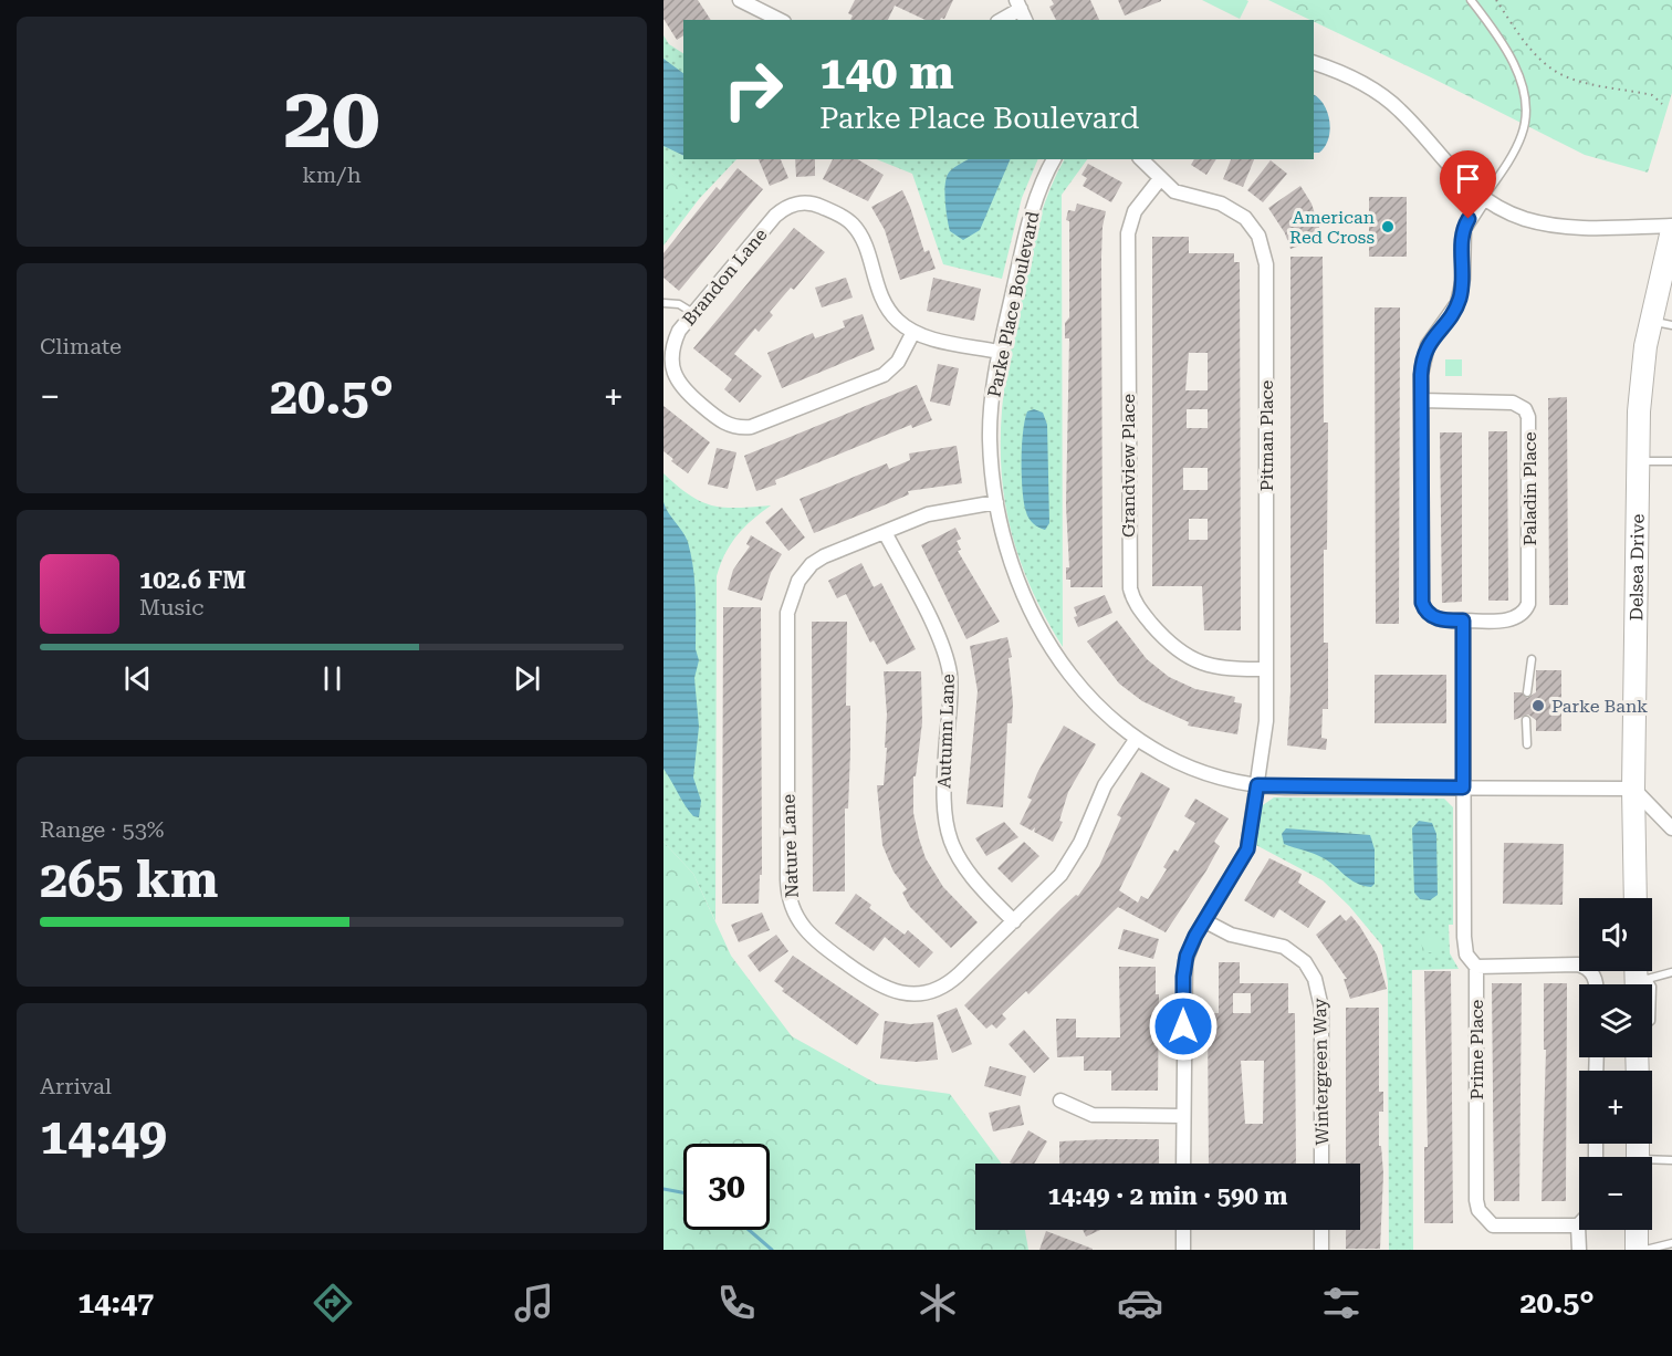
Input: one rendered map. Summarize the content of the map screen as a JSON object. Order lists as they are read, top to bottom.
{
  "streets": {
    "main road": ["Delsea Drive"],
    "street": [
      "Brandon Lane",
      "Parke Place Boulevard",
      "Pitman Place",
      "Grandview Place",
      "Paladin Place",
      "Autumn Lane",
      "Nature Lane",
      "Prime Place",
      "Wintergreen Way"
    ]
  },
  "crossings": [
    ["Brandon Lane", "Parke Place Boulevard"],
    ["Parke Place Boulevard", "Pitman Place"],
    ["Parke Place Boulevard", "Delsea Drive"],
    ["Parke Place Boulevard", "Nature Lane"],
    ["Parke Place Boulevard", "Prime Place"],
    ["Pitman Place", "Grandview Place"],
    ["Pitman Place", "Wintergreen Way"],
    ["Paladin Place", "Prime Place"],
    ["Autumn Lane", "Nature Lane"]
  ],
  "places": ["American Red Cross", "Parke Bank"],
  "page": {
    "tile": [
      ["20", "km/h"],
      "Climate",
      ["Range · 53%", "265 km"],
      ["Arrival", "14:49"]
    ],
    "turn": ["140 m", "Parke Place Boulevard"],
    "heat": ["−", "20.5°", "+"],
    "song": ["102.6 FM", "Music"],
    "map_buttons": ["+", "−"],
    "limit": "30",
    "trip": "14:49 · 2 min · 590 m",
    "tabs": ["14:47", "20.5°"]
  }
}
